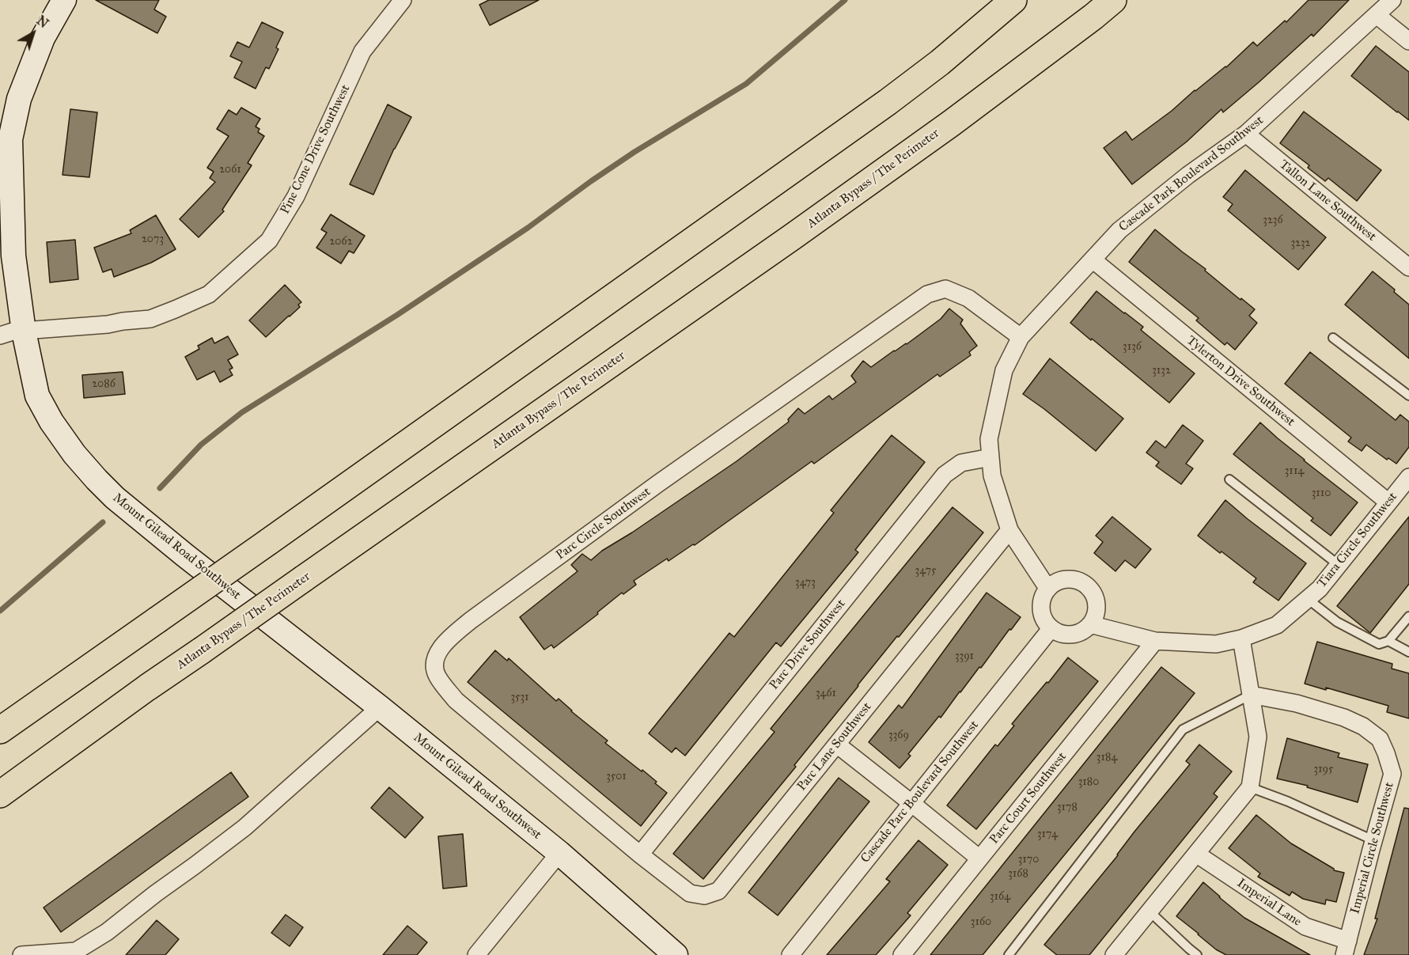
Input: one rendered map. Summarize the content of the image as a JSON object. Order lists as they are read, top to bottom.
{
  "streets": {
    "highway": ["Atlanta Bypass / The Perimeter"],
    "street": [
      "Pine Cone Drive Southwest",
      "Cascade Park Boulevard Southwest",
      "Tallon Lane Southwest",
      "Tylerton Drive Southwest",
      "Parc Circle Southwest",
      "Tiara Circle Southwest",
      "Mount Gilead Road Southwest",
      "Parc Drive Southwest",
      "Parc Lane Southwest",
      "Cascade Parc Boulevard Southwest",
      "Parc Court Southwest",
      "Imperial Circle Southwest",
      "Imperial Lane"
    ]
  },
  "crossings": [
    ["Pine Cone Drive Southwest", "Mount Gilead Road Southwest"],
    ["Cascade Park Boulevard Southwest", "Tallon Lane Southwest"],
    ["Cascade Park Boulevard Southwest", "Tylerton Drive Southwest"],
    ["Cascade Park Boulevard Southwest", "Parc Circle Southwest"],
    ["Tylerton Drive Southwest", "Tiara Circle Southwest"],
    ["Parc Circle Southwest", "Parc Drive Southwest"],
    ["Parc Circle Southwest", "Parc Lane Southwest"],
    ["Tiara Circle Southwest", "Cascade Parc Boulevard Southwest"],
    ["Tiara Circle Southwest", "Parc Court Southwest"],
    ["Parc Drive Southwest", "Parc Lane Southwest"],
    ["Imperial Circle Southwest", "Imperial Lane"]
  ],
  "house_numbers": [
    "2061",
    "3236",
    "2073",
    "2062",
    "3232",
    "3136",
    "3132",
    "2086",
    "3114",
    "3110",
    "3475",
    "3473",
    "3391",
    "3461",
    "3531",
    "3369",
    "3184",
    "3195",
    "3501",
    "3180",
    "3178",
    "3174",
    "3170",
    "3168",
    "3164",
    "3160"
  ],
  "north": "top right"
}
